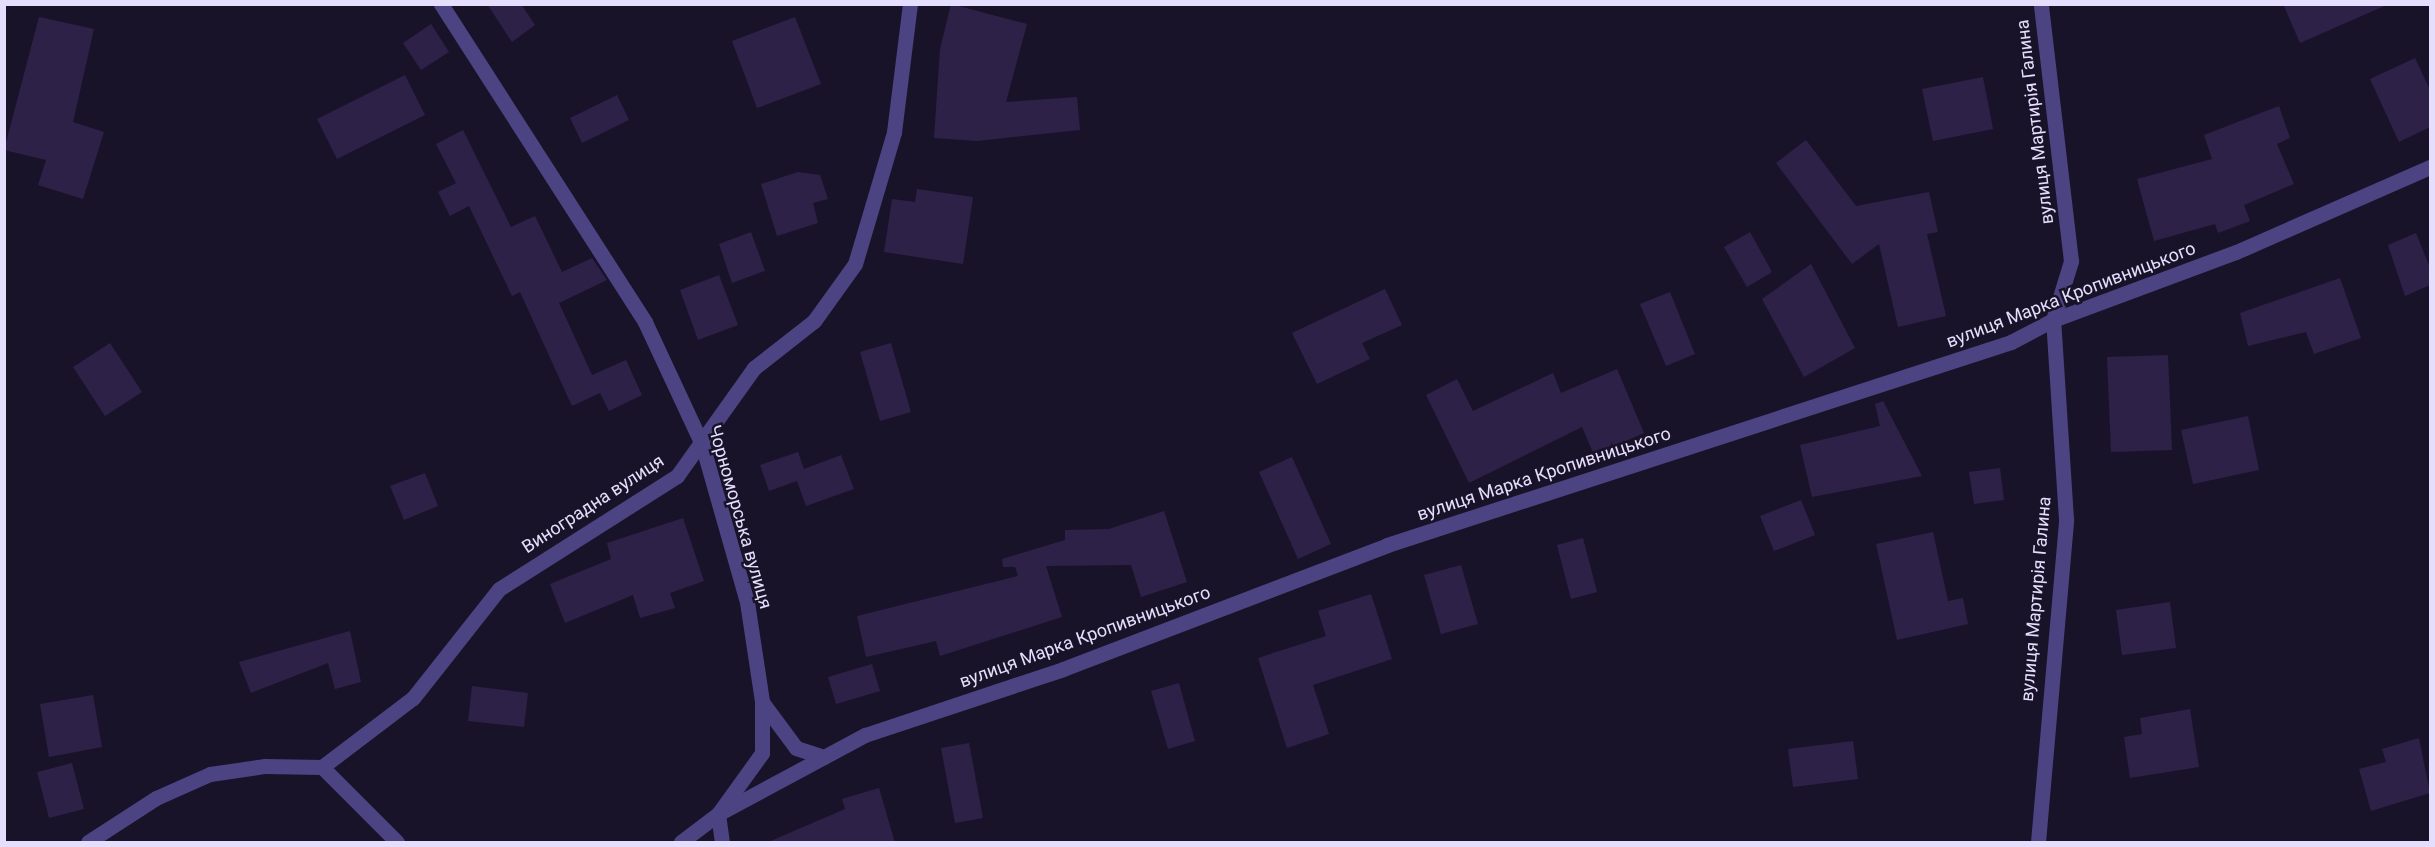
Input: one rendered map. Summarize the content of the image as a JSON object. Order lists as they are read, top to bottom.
{
  "streets": {
    "street": [
      "вулиця Мартирія Галина",
      "вулиця Марка Кропивницького",
      "Виноградна вулиця",
      "Чорноморська вулиця"
    ]
  },
  "crossings": [
    ["вулиця Мартирія Галина", "вулиця Марка Кропивницького"],
    ["вулиця Марка Кропивницького", "Чорноморська вулиця"],
    ["Виноградна вулиця", "Чорноморська вулиця"]
  ]
}
